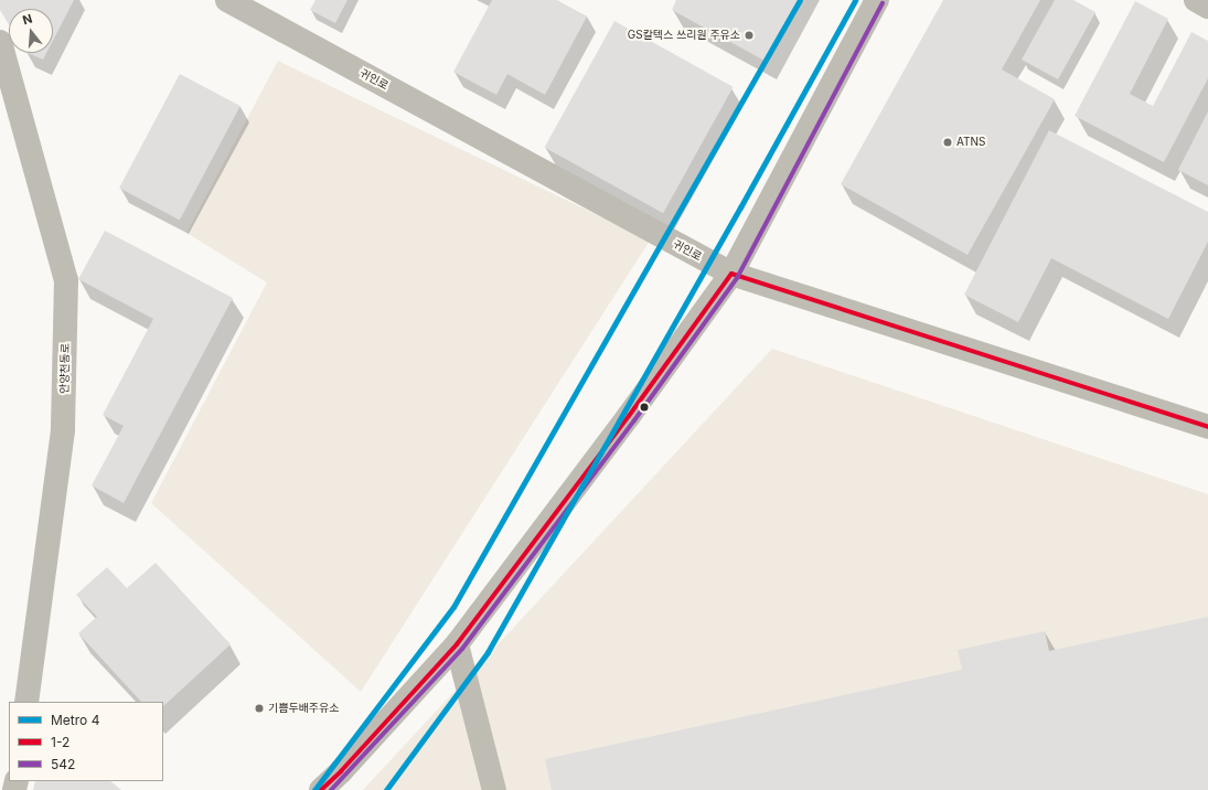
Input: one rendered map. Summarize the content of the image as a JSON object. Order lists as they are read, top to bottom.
{
  "streets": {
    "street": ["귀인로", "안양천동로"]
  },
  "places": ["GS칼텍스 쓰리원 주유소", "ATNS", "기쁨두배주유소"],
  "lines": ["metro line 4", "transit line 542", "transit line 1-2"],
  "legend": ["Metro 4", "1-2", "542"],
  "north": "top"
}
